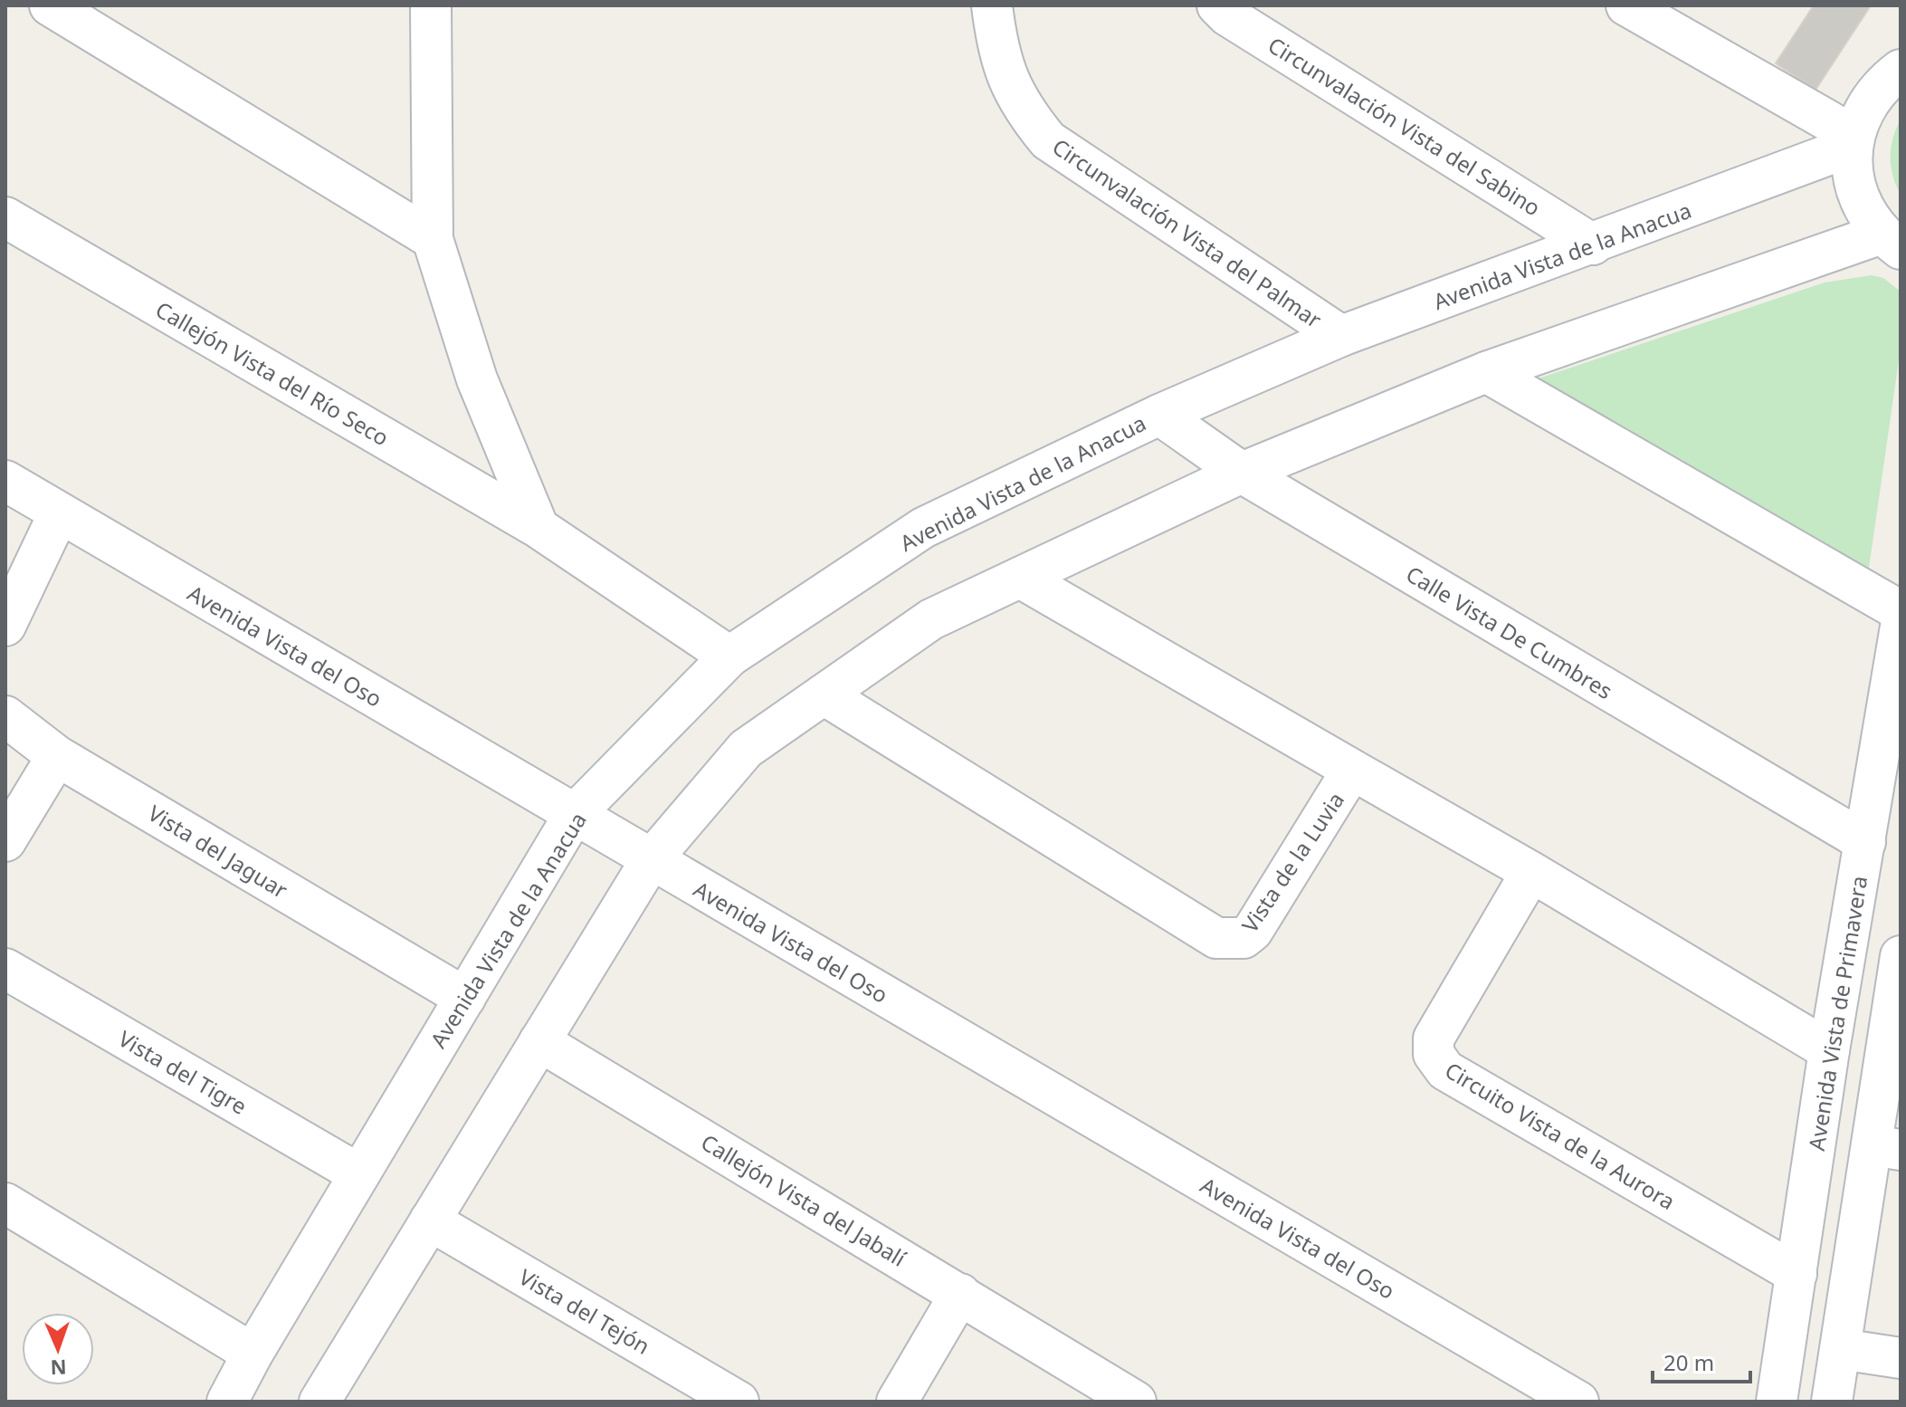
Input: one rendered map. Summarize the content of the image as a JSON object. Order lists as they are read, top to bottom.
{
  "streets": {
    "street": [
      "Circunvalación Vista del Sabino",
      "Circunvalación Vista del Palmar",
      "Avenida Vista de la Anacua",
      "Callejón Vista del Río Seco",
      "Calle Vista De Cumbres",
      "Avenida Vista del Oso",
      "Vista del Jaguar",
      "Vista de la Luvia",
      "Avenida Vista de Primavera",
      "Vista del Tigre",
      "Circuito Vista de la Aurora",
      "Callejón Vista del Jabalí",
      "Vista del Tejón"
    ]
  },
  "crossings": [
    ["Circunvalación Vista del Sabino", "Avenida Vista de la Anacua"],
    ["Circunvalación Vista del Palmar", "Avenida Vista de la Anacua"],
    ["Avenida Vista de la Anacua", "Callejón Vista del Río Seco"],
    ["Avenida Vista de la Anacua", "Calle Vista De Cumbres"],
    ["Avenida Vista de la Anacua", "Avenida Vista del Oso"],
    ["Avenida Vista de la Anacua", "Vista del Jaguar"],
    ["Avenida Vista de la Anacua", "Vista del Tigre"],
    ["Calle Vista De Cumbres", "Avenida Vista de Primavera"],
    ["Avenida Vista de Primavera", "Circuito Vista de la Aurora"]
  ],
  "scale_bar": "20 m",
  "north": "bottom"
}
